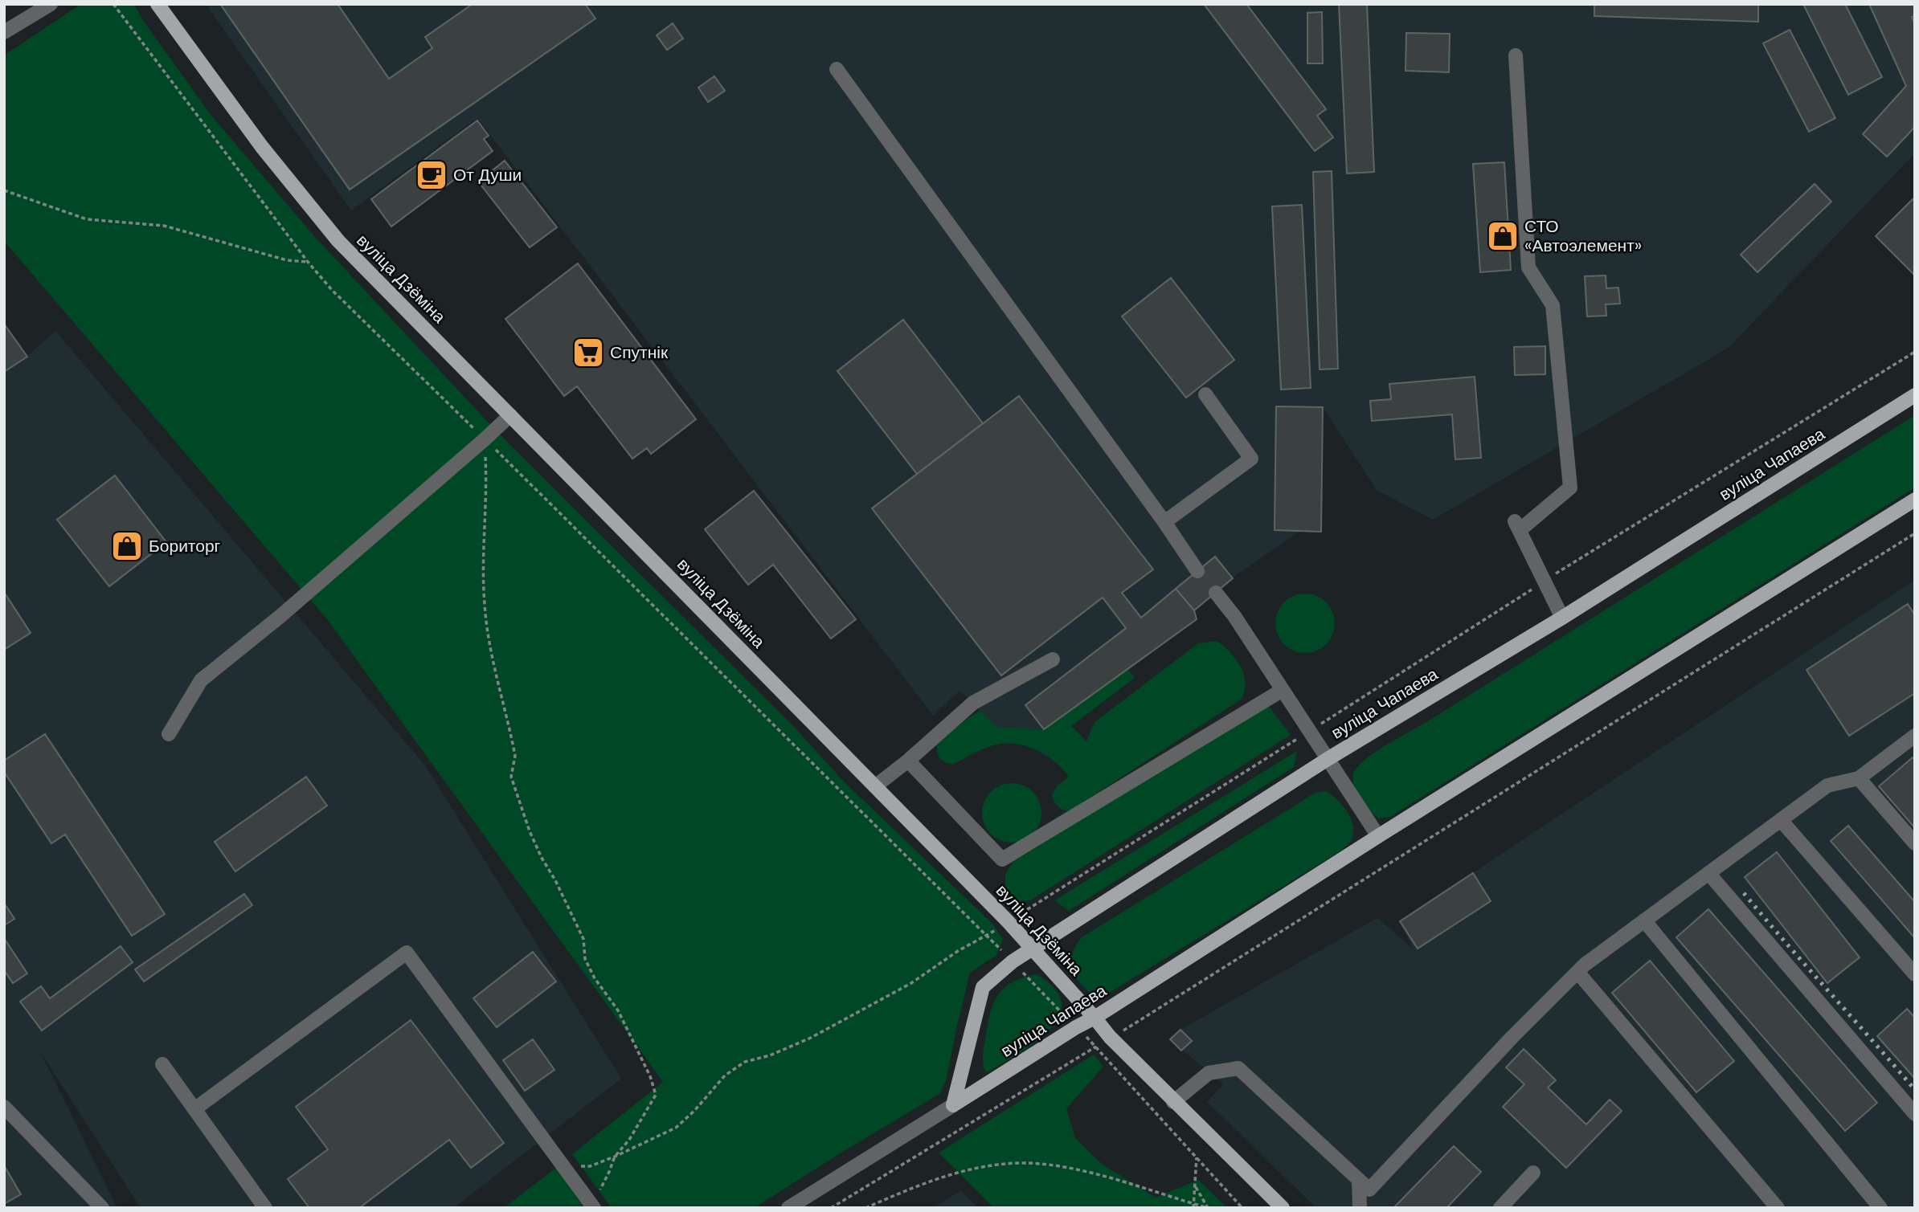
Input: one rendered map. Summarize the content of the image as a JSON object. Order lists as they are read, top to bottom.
{
  "streets": {
    "main road": ["вуліца Дзёміна", "вуліца Чапаева"]
  },
  "crossings": [
    ["вуліца Дзёміна", "вуліца Чапаева"]
  ],
  "places": {
    "cafe": ["От Души"],
    "shop": ["СТО «Автоэлемент»", "Бориторг"],
    "supermarket": ["Спутнік"]
  }
}
